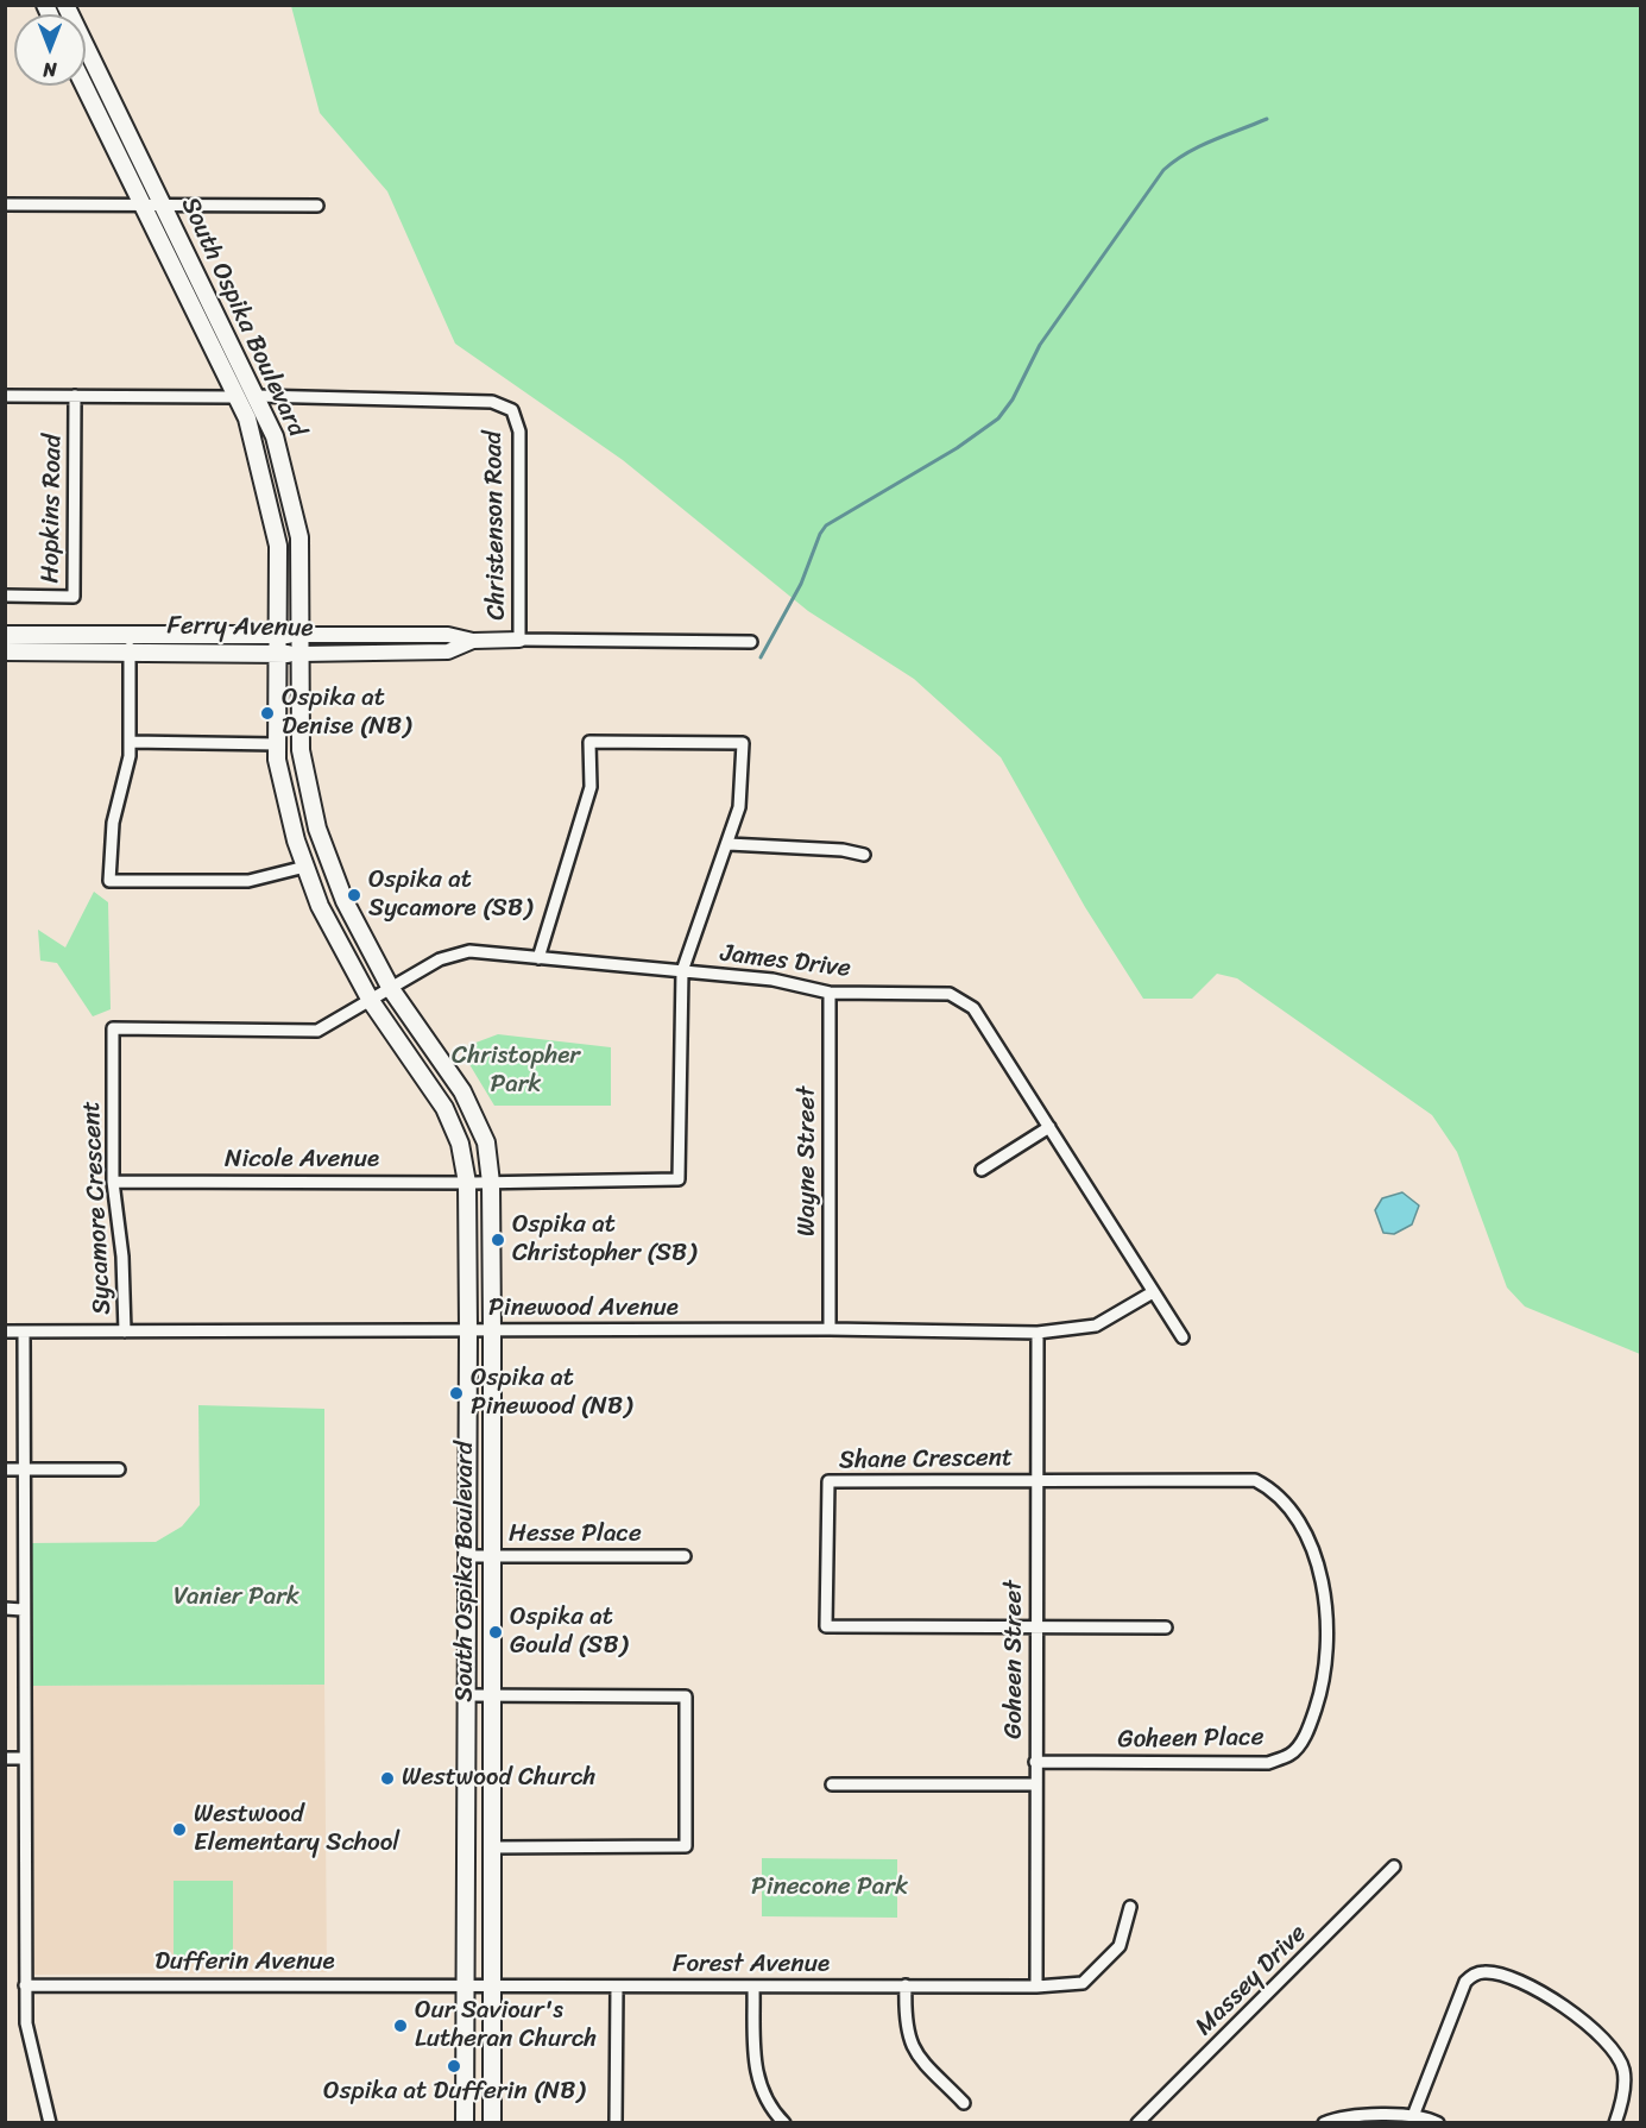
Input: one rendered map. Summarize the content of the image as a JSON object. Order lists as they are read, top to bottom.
{
  "streets": {
    "main road": ["South Ospika Boulevard", "Ferry Avenue"],
    "street": [
      "Hopkins Road",
      "Christenson Road",
      "James Drive",
      "Nicole Avenue",
      "Wayne Street",
      "Sycamore Crescent",
      "Pinewood Avenue",
      "Shane Crescent",
      "Hesse Place",
      "Goheen Street",
      "Goheen Place",
      "Dufferin Avenue",
      "Forest Avenue",
      "Massey Drive"
    ]
  },
  "crossings": [
    ["South Ospika Boulevard", "Christenson Road"],
    ["South Ospika Boulevard", "Ferry Avenue"],
    ["South Ospika Boulevard", "James Drive"],
    ["South Ospika Boulevard", "Nicole Avenue"],
    ["South Ospika Boulevard", "Sycamore Crescent"],
    ["South Ospika Boulevard", "Pinewood Avenue"],
    ["South Ospika Boulevard", "Hesse Place"],
    ["South Ospika Boulevard", "Dufferin Avenue"],
    ["South Ospika Boulevard", "Forest Avenue"],
    ["Christenson Road", "Ferry Avenue"],
    ["James Drive", "Nicole Avenue"],
    ["James Drive", "Wayne Street"],
    ["James Drive", "Sycamore Crescent"],
    ["James Drive", "Pinewood Avenue"],
    ["Nicole Avenue", "Sycamore Crescent"],
    ["Wayne Street", "Pinewood Avenue"],
    ["Sycamore Crescent", "Pinewood Avenue"],
    ["Pinewood Avenue", "Goheen Street"],
    ["Shane Crescent", "Goheen Street"],
    ["Shane Crescent", "Goheen Place"],
    ["Goheen Street", "Goheen Place"],
    ["Goheen Street", "Forest Avenue"],
    ["Dufferin Avenue", "Forest Avenue"]
  ],
  "parks": ["Christopher Park", "Vanier Park", "Pinecone Park"],
  "places": [
    "Ospika at Denise (NB)",
    "Ospika at Sycamore (SB)",
    "Ospika at Christopher (SB)",
    "Ospika at Pinewood (NB)",
    "Ospika at Gould (SB)",
    "Westwood Church",
    "Westwood Elementary School",
    "Our Saviour's Lutheran Church",
    "Ospika at Dufferin (NB)"
  ],
  "north": "bottom"
}
